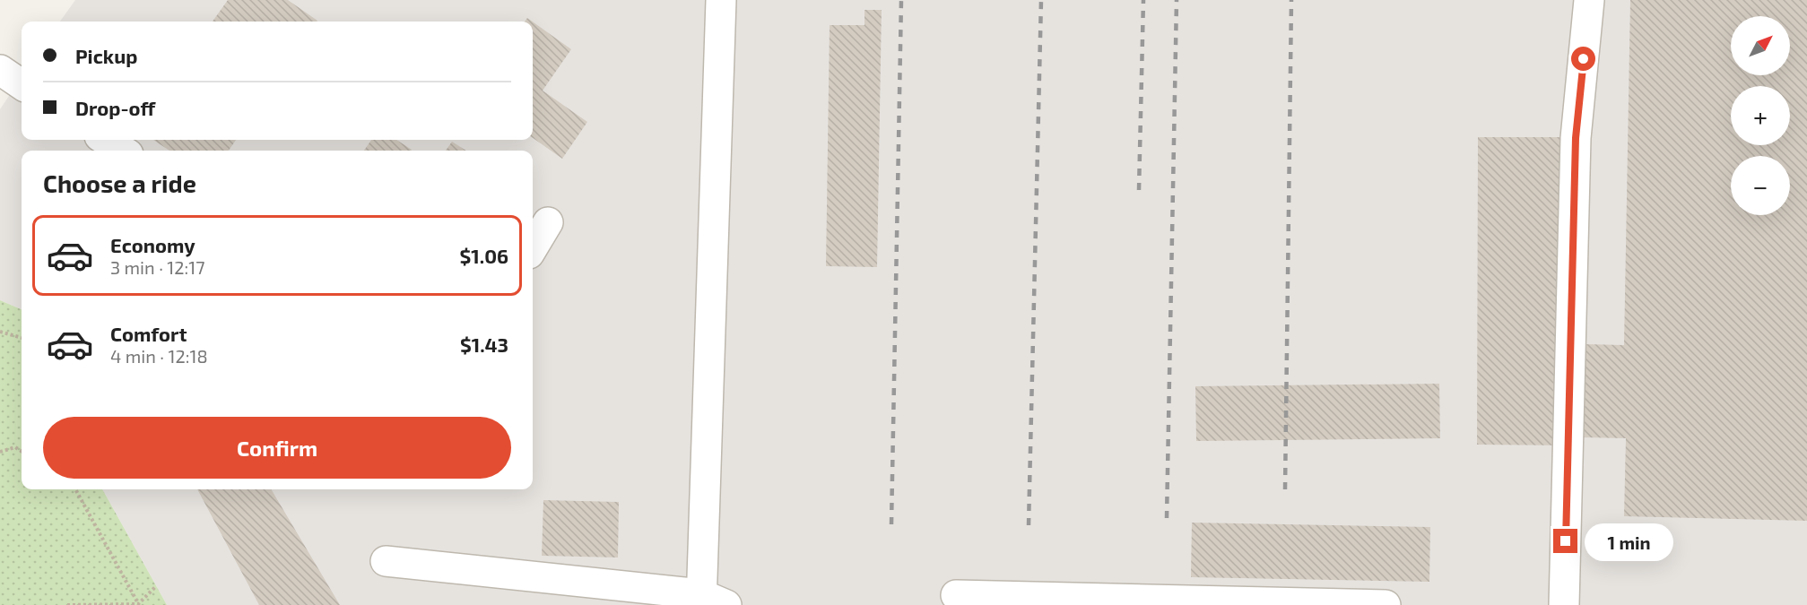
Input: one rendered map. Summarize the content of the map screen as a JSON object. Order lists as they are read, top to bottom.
{
  "north": "top right",
  "page": {
    "map_buttons": ["+", "−"],
    "banner": ["Pickup", "Drop-off"],
    "heading": "Choose a ride",
    "list": [
      {
        "name": "Economy",
        "note": "3 min · 12:17",
        "value": "$1.06"
      },
      {
        "name": "Comfort",
        "note": "4 min · 12:18",
        "value": "$1.43"
      }
    ],
    "buttons": "Confirm",
    "bubble": "1 min"
  }
}
